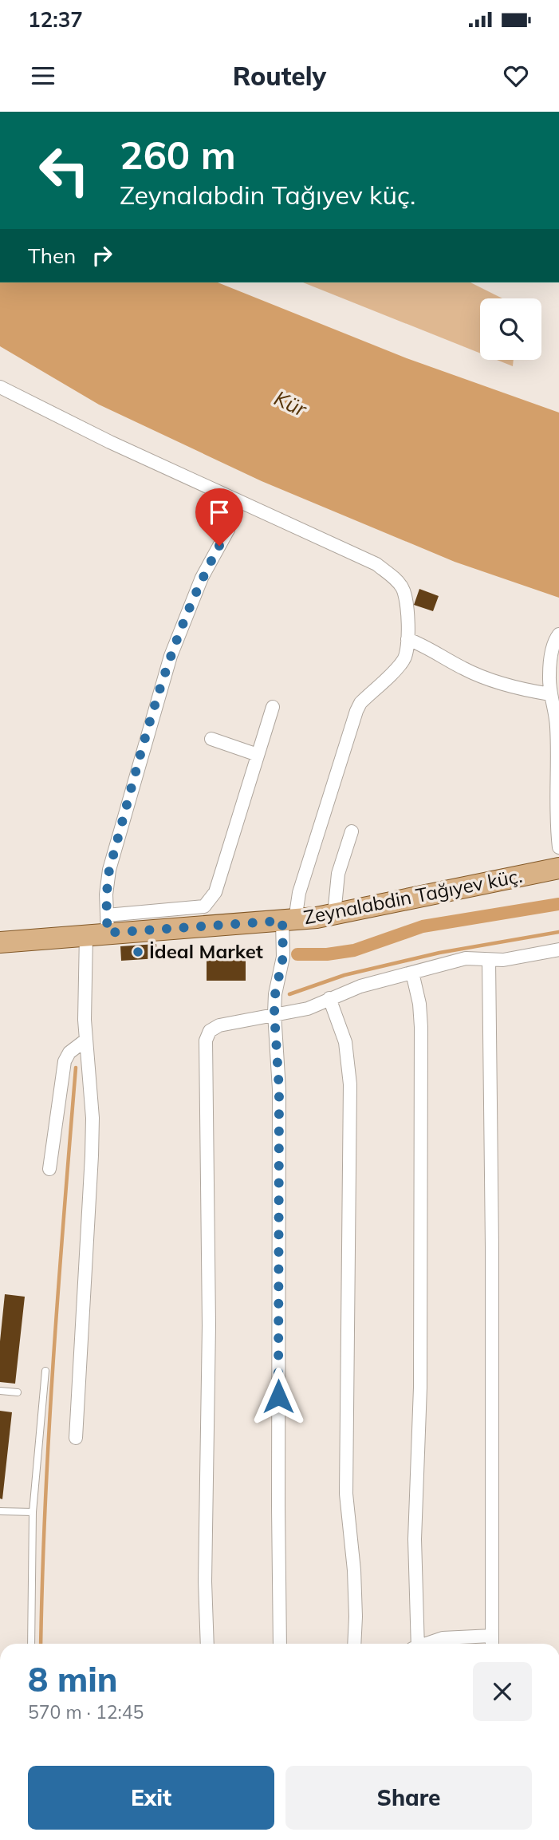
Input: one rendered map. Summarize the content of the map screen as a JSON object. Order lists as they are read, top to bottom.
{
  "streets": {
    "main road": ["Zeynalabdin Tağıyev küç."]
  },
  "water": ["Kür"],
  "places": ["İdeal Market"],
  "page": {
    "status": "12:37",
    "header": "Routely",
    "turn": ["260 m", "Zeynalabdin Tağıyev küç."],
    "then": "Then",
    "heading": ["8 min", "570 m · 12:45"],
    "buttons": ["Exit", "Share"]
  }
}
